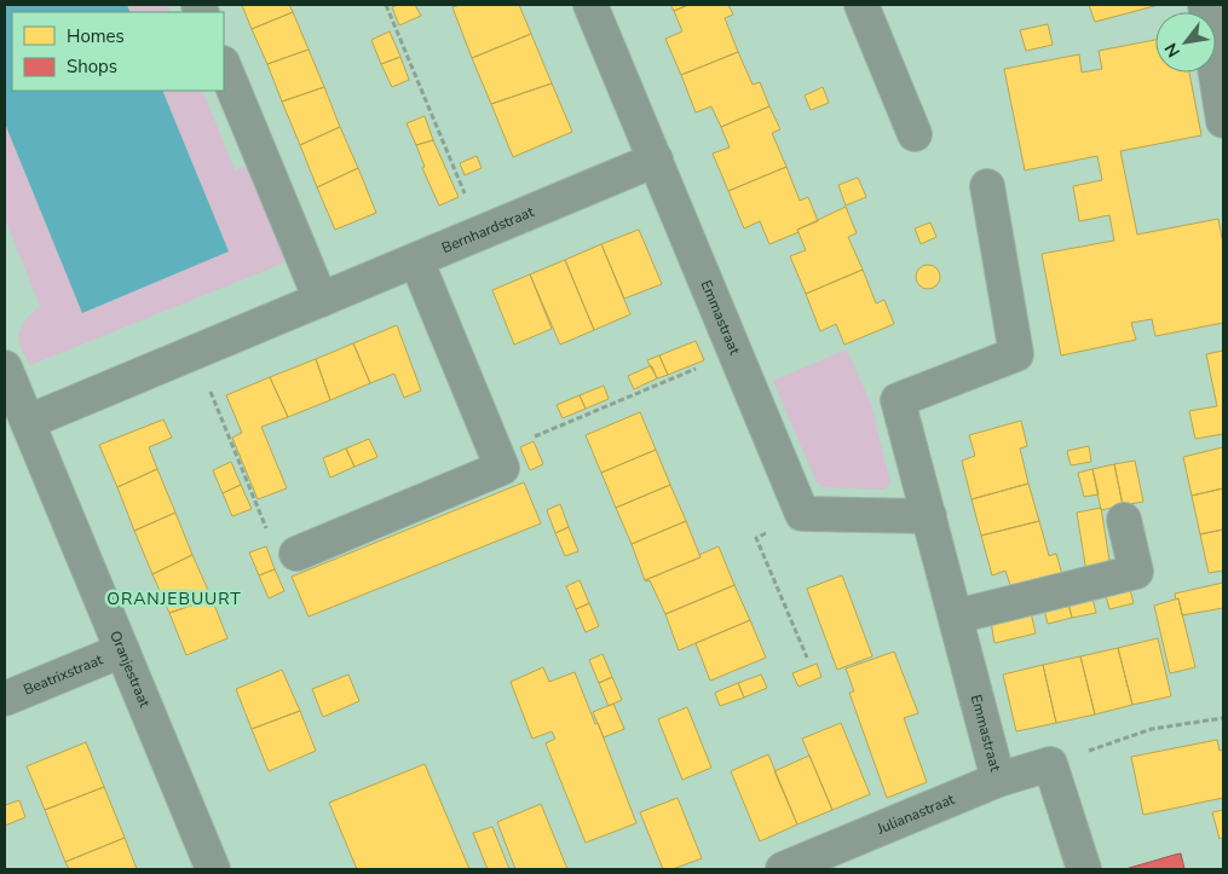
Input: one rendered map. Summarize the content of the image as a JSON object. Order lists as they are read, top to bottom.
{
  "streets": {
    "street": [
      "Bernhardstraat",
      "Emmastraat",
      "Oranjestraat",
      "Beatrixstraat",
      "Julianastraat"
    ]
  },
  "crossings": [
    ["Bernhardstraat", "Emmastraat"],
    ["Bernhardstraat", "Oranjestraat"],
    ["Emmastraat", "Julianastraat"],
    ["Oranjestraat", "Beatrixstraat"]
  ],
  "districts": ["ORANJEBUURT"],
  "legend": ["Homes", "Shops"],
  "north": "bottom left"
}
